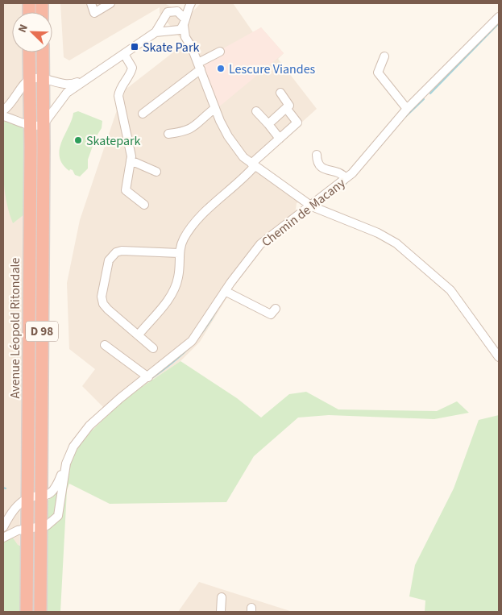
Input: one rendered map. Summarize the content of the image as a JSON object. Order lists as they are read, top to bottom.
{
  "streets": {
    "highway": ["Avenue Léopold Ritondale", "D 98"],
    "street": ["Chemin de Macany"]
  },
  "crossings": [
    ["Chemin de Macany", "Avenue Léopold Ritondale"]
  ],
  "places": {
    "transit": ["Skate Park"],
    "other": ["Lescure Viandes", "Skatepark"]
  },
  "north": "top left"
}
